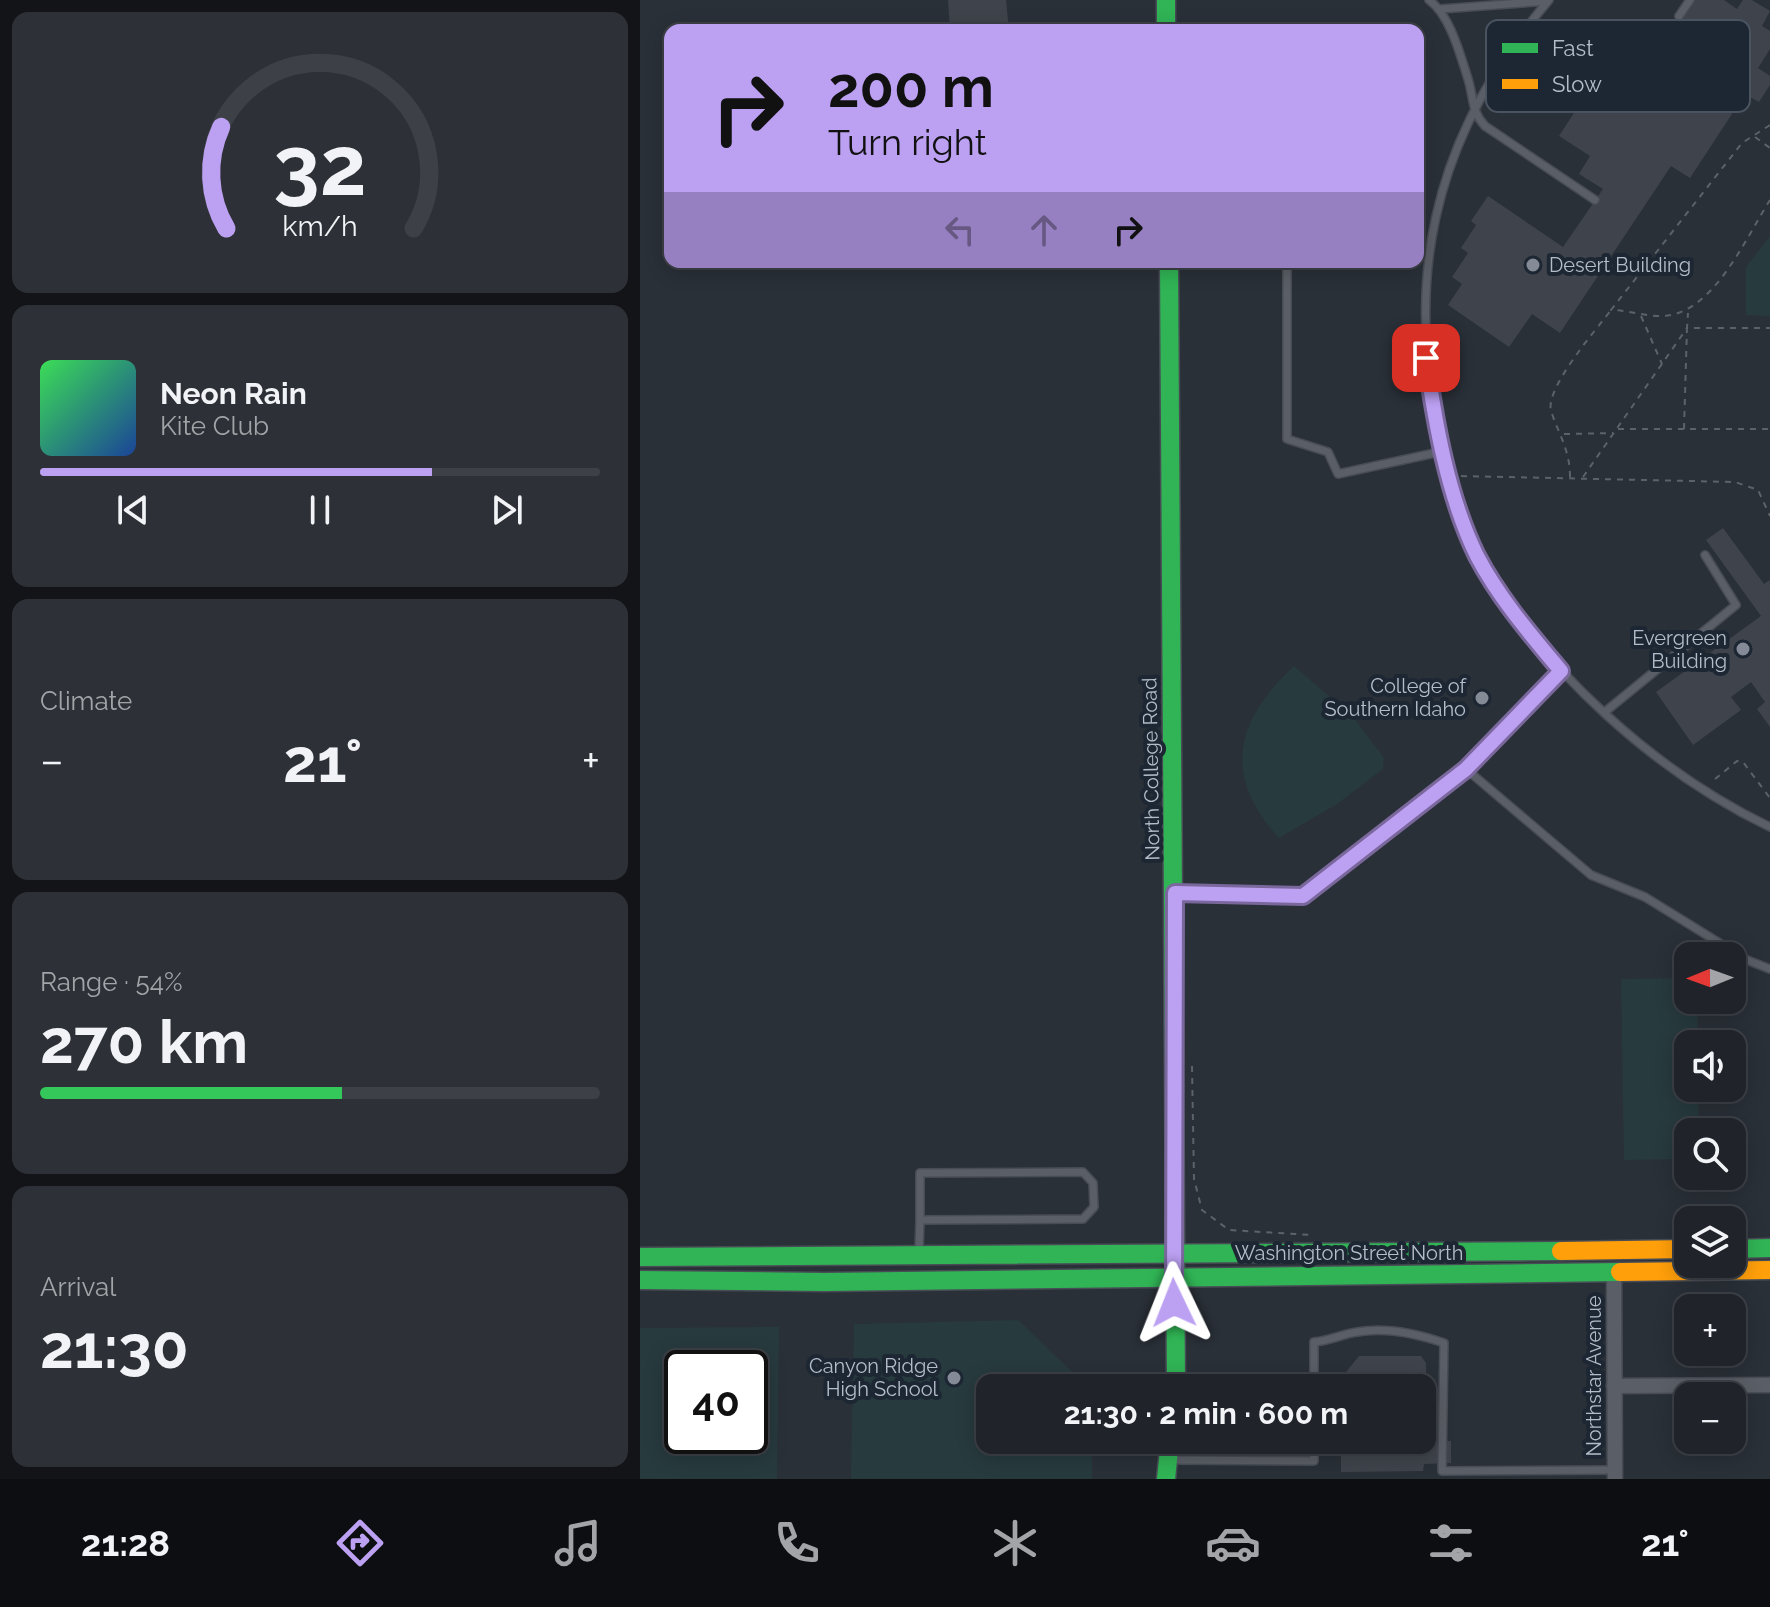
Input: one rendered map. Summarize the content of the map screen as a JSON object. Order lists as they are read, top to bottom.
{
  "streets": {
    "main road": ["North College Road", "Washington Street North"],
    "street": ["Northstar Avenue"]
  },
  "crossings": [
    ["North College Road", "Washington Street North"],
    ["Washington Street North", "Northstar Avenue"]
  ],
  "places": [
    "Desert Building",
    "Evergreen Building",
    "College of Southern Idaho",
    "Canyon Ridge High School"
  ],
  "legend": ["Fast", "Slow"],
  "north": "left",
  "page": {
    "turn": ["200 m", "Turn right"],
    "song": ["Neon Rain", "Kite Club"],
    "tile": [
      "Climate",
      ["Range · 54%", "270 km"],
      ["Arrival", "21:30"]
    ],
    "heat": ["−", "21°", "+"],
    "map_buttons": ["+", "−"],
    "limit": "40",
    "trip": "21:30 · 2 min · 600 m",
    "tabs": ["21:28", "21°"],
    "gauge": ["32", "km/h"]
  }
}
